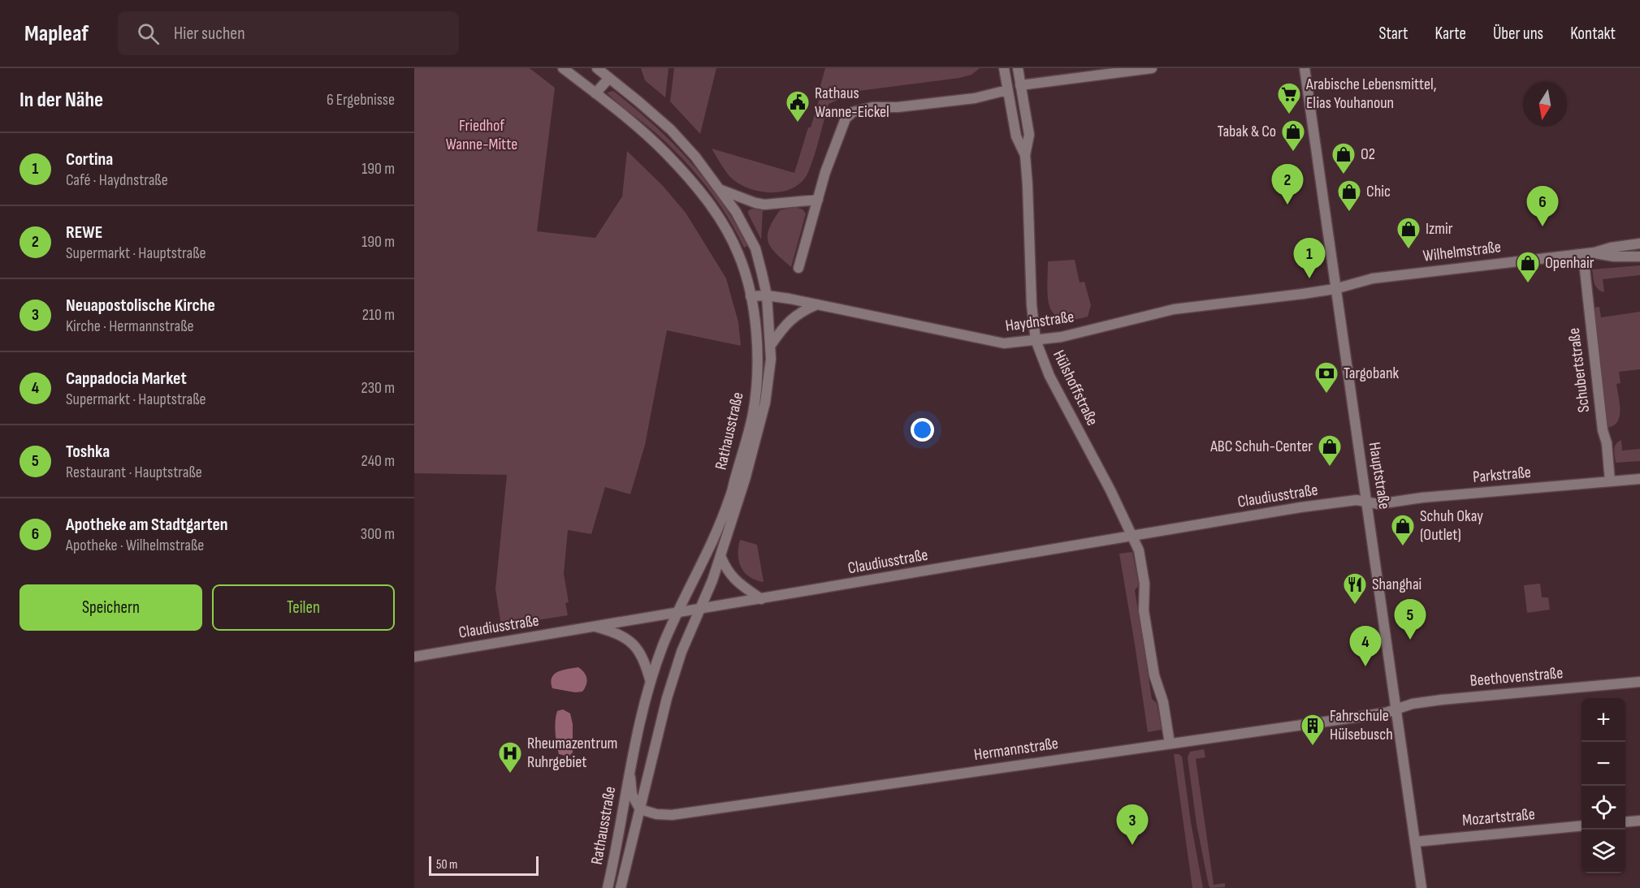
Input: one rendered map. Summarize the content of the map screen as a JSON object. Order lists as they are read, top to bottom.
{
  "streets": {
    "street": [
      "Wilhelmstraße",
      "Haydnstraße",
      "Schubertstraße",
      "Hülshoffstraße",
      "Rathausstraße",
      "Parkstraße",
      "Hauptstraße",
      "Claudiusstraße",
      "Beethovenstraße",
      "Hermannstraße",
      "Mozartstraße"
    ]
  },
  "crossings": [
    ["Wilhelmstraße", "Haydnstraße"],
    ["Wilhelmstraße", "Schubertstraße"],
    ["Wilhelmstraße", "Hauptstraße"],
    ["Haydnstraße", "Hülshoffstraße"],
    ["Haydnstraße", "Rathausstraße"],
    ["Haydnstraße", "Hauptstraße"],
    ["Schubertstraße", "Parkstraße"],
    ["Hülshoffstraße", "Claudiusstraße"],
    ["Hülshoffstraße", "Hermannstraße"],
    ["Rathausstraße", "Claudiusstraße"],
    ["Rathausstraße", "Hermannstraße"],
    ["Parkstraße", "Hauptstraße"],
    ["Parkstraße", "Claudiusstraße"],
    ["Hauptstraße", "Claudiusstraße"],
    ["Hauptstraße", "Beethovenstraße"],
    ["Hauptstraße", "Hermannstraße"],
    ["Hauptstraße", "Mozartstraße"],
    ["Beethovenstraße", "Hermannstraße"]
  ],
  "parks": ["Friedhof Wanne-Mitte"],
  "places": {
    "supermarket": ["Arabische Lebensmittel, Elias Youhanoun"],
    "public building": ["Rathaus Wanne-Eickel"],
    "shop": [
      "Tabak & Co",
      "O2",
      "Chic",
      "Izmir",
      "Openhair",
      "ABC Schuh-Center",
      "Schuh Okay (Outlet)"
    ],
    "bank": ["Targobank"],
    "restaurant": ["Shanghai"],
    "building": ["Fahrschule Hülsebusch"],
    "hospital": ["Rheumazentrum Ruhrgebiet"]
  },
  "scale_bar": "50 m",
  "north": "bottom",
  "page": {
    "header": "Mapleaf",
    "search": "Hier suchen",
    "nav": [
      "Start",
      "Karte",
      "Über uns",
      "Kontakt"
    ],
    "heading": ["In der Nähe", "6 Ergebnisse"],
    "list": [
      {
        "mark": "1",
        "name": "Cortina",
        "note": "Café · Haydnstraße",
        "value": "190 m"
      },
      {
        "mark": "2",
        "name": "REWE",
        "note": "Supermarkt · Hauptstraße",
        "value": "190 m"
      },
      {
        "mark": "3",
        "name": "Neuapostolische Kirche",
        "note": "Kirche · Hermannstraße",
        "value": "210 m"
      },
      {
        "mark": "4",
        "name": "Cappadocia Market",
        "note": "Supermarkt · Hauptstraße",
        "value": "230 m"
      },
      {
        "mark": "5",
        "name": "Toshka",
        "note": "Restaurant · Hauptstraße",
        "value": "240 m"
      },
      {
        "mark": "6",
        "name": "Apotheke am Stadtgarten",
        "note": "Apotheke · Wilhelmstraße",
        "value": "300 m"
      }
    ],
    "pins": [
      "2",
      "6",
      "1",
      "5",
      "4",
      "3"
    ],
    "buttons": ["Speichern", "Teilen"],
    "map_buttons": ["+", "−"],
    "scale": "50 m"
  }
}
